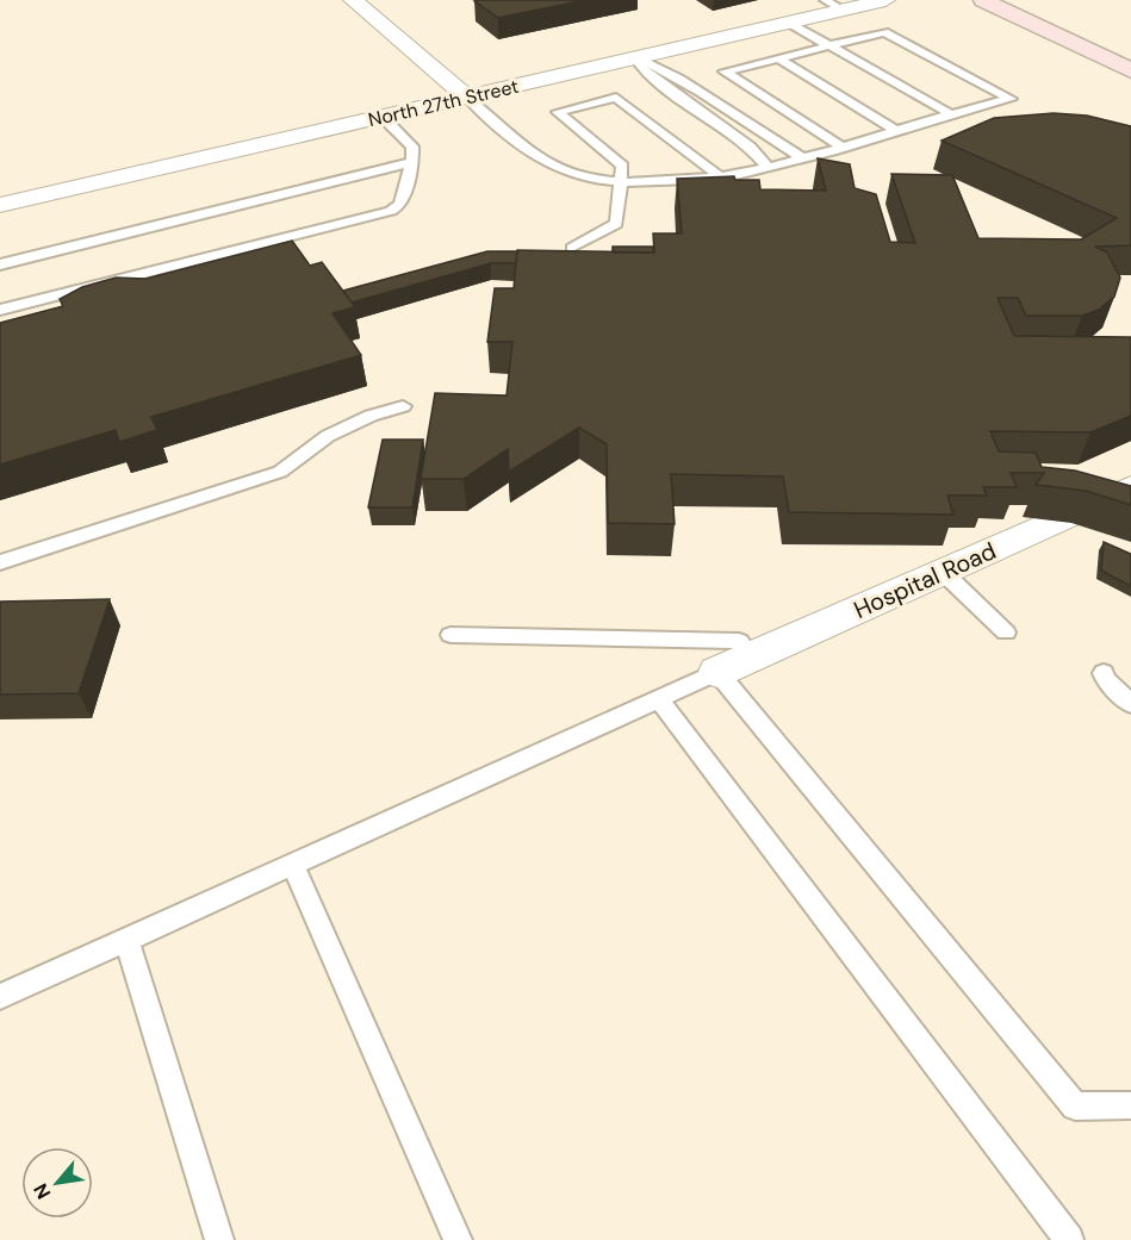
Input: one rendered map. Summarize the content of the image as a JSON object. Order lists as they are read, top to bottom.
{
  "streets": {
    "street": ["North 27th Street", "Hospital Road"]
  },
  "north": "bottom left"
}
